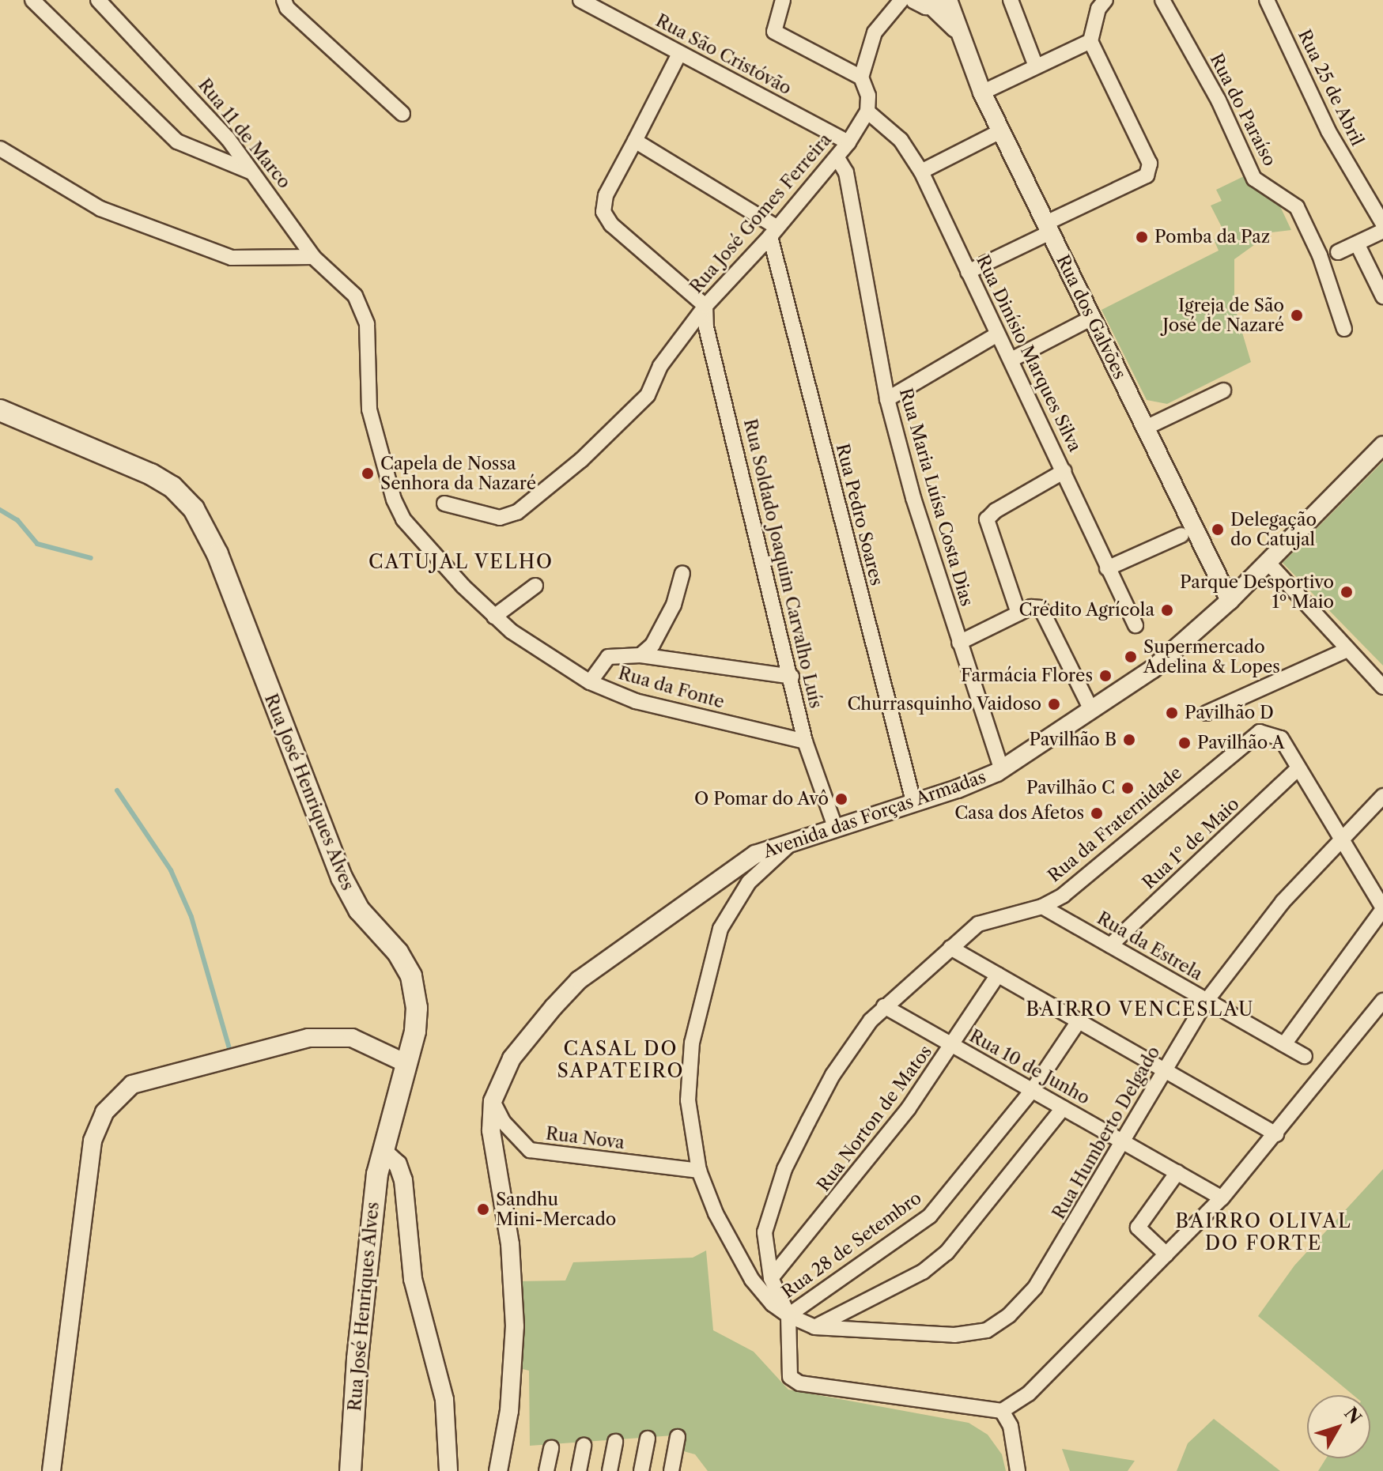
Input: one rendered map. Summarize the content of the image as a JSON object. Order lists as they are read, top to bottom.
{
  "streets": {
    "main road": ["Rua José Henriques Alves"],
    "street": [
      "Rua São Cristóvão",
      "Rua 25 de Abril",
      "Rua do Paraíso",
      "Rua 11 de Marco",
      "Rua José Gomes Ferreira",
      "Rua dos Galvões",
      "Rua Dinísio Marques Silva",
      "Rua Maria Luísa Costa Dias",
      "Rua Pedro Soares",
      "Rua Soldado Joaquim Carvalho Luís",
      "Rua da Fonte",
      "Avenida das Forças Armadas",
      "Rua da Fraternidade",
      "Rua 1º de Maio",
      "Rua da Estrela",
      "Rua 10 de Junho",
      "Rua Norton de Matos",
      "Rua Humberto Delgado",
      "Rua Nova",
      "Rua 28 de Setembro"
    ]
  },
  "crossings": [
    ["Rua São Cristóvão", "Rua José Gomes Ferreira"],
    ["Rua 11 de Marco", "Rua da Fonte"],
    ["Rua José Gomes Ferreira", "Rua Dinísio Marques Silva"],
    ["Rua José Gomes Ferreira", "Rua Maria Luísa Costa Dias"],
    ["Rua José Gomes Ferreira", "Rua Pedro Soares"],
    ["Rua José Gomes Ferreira", "Rua Soldado Joaquim Carvalho Luís"],
    ["Rua dos Galvões", "Avenida das Forças Armadas"],
    ["Rua Maria Luísa Costa Dias", "Avenida das Forças Armadas"],
    ["Rua Pedro Soares", "Avenida das Forças Armadas"],
    ["Rua Soldado Joaquim Carvalho Luís", "Rua da Fonte"],
    ["Rua Soldado Joaquim Carvalho Luís", "Avenida das Forças Armadas"],
    ["Avenida das Forças Armadas", "Rua Nova"],
    ["Avenida das Forças Armadas", "Rua 28 de Setembro"],
    ["Rua da Fraternidade", "Rua 1º de Maio"],
    ["Rua da Fraternidade", "Rua da Estrela"],
    ["Rua da Fraternidade", "Rua 10 de Junho"],
    ["Rua da Fraternidade", "Rua Norton de Matos"],
    ["Rua da Fraternidade", "Rua Humberto Delgado"],
    ["Rua da Fraternidade", "Rua 28 de Setembro"],
    ["Rua 1º de Maio", "Rua da Estrela"],
    ["Rua da Estrela", "Rua Humberto Delgado"],
    ["Rua 10 de Junho", "Rua Norton de Matos"],
    ["Rua 10 de Junho", "Rua Humberto Delgado"],
    ["Rua 10 de Junho", "Rua 28 de Setembro"],
    ["Rua Humberto Delgado", "Rua 28 de Setembro"],
    ["Rua Nova", "Rua 28 de Setembro"]
  ],
  "districts": [
    "CATUJAL VELHO",
    "BAIRRO VENCESLAU",
    "CASAL DO SAPATEIRO",
    "BAIRRO OLIVAL DO FORTE"
  ],
  "places": [
    "Pomba da Paz",
    "Igreja de São José de Nazaré",
    "Capela de Nossa Senhora da Nazaré",
    "Delegação do Catujal",
    "Parque Desportivo 1º Maio",
    "Crédito Agrícola",
    "Supermercado Adelina & Lopes",
    "Farmácia Flores",
    "Churrasquinho Vaidoso",
    "Pavilhão D",
    "Pavilhão B",
    "Pavilhão A",
    "Pavilhão C",
    "O Pomar do Avô",
    "Casa dos Afetos",
    "Sandhu Mini-Mercado"
  ],
  "north": "top right"
}
